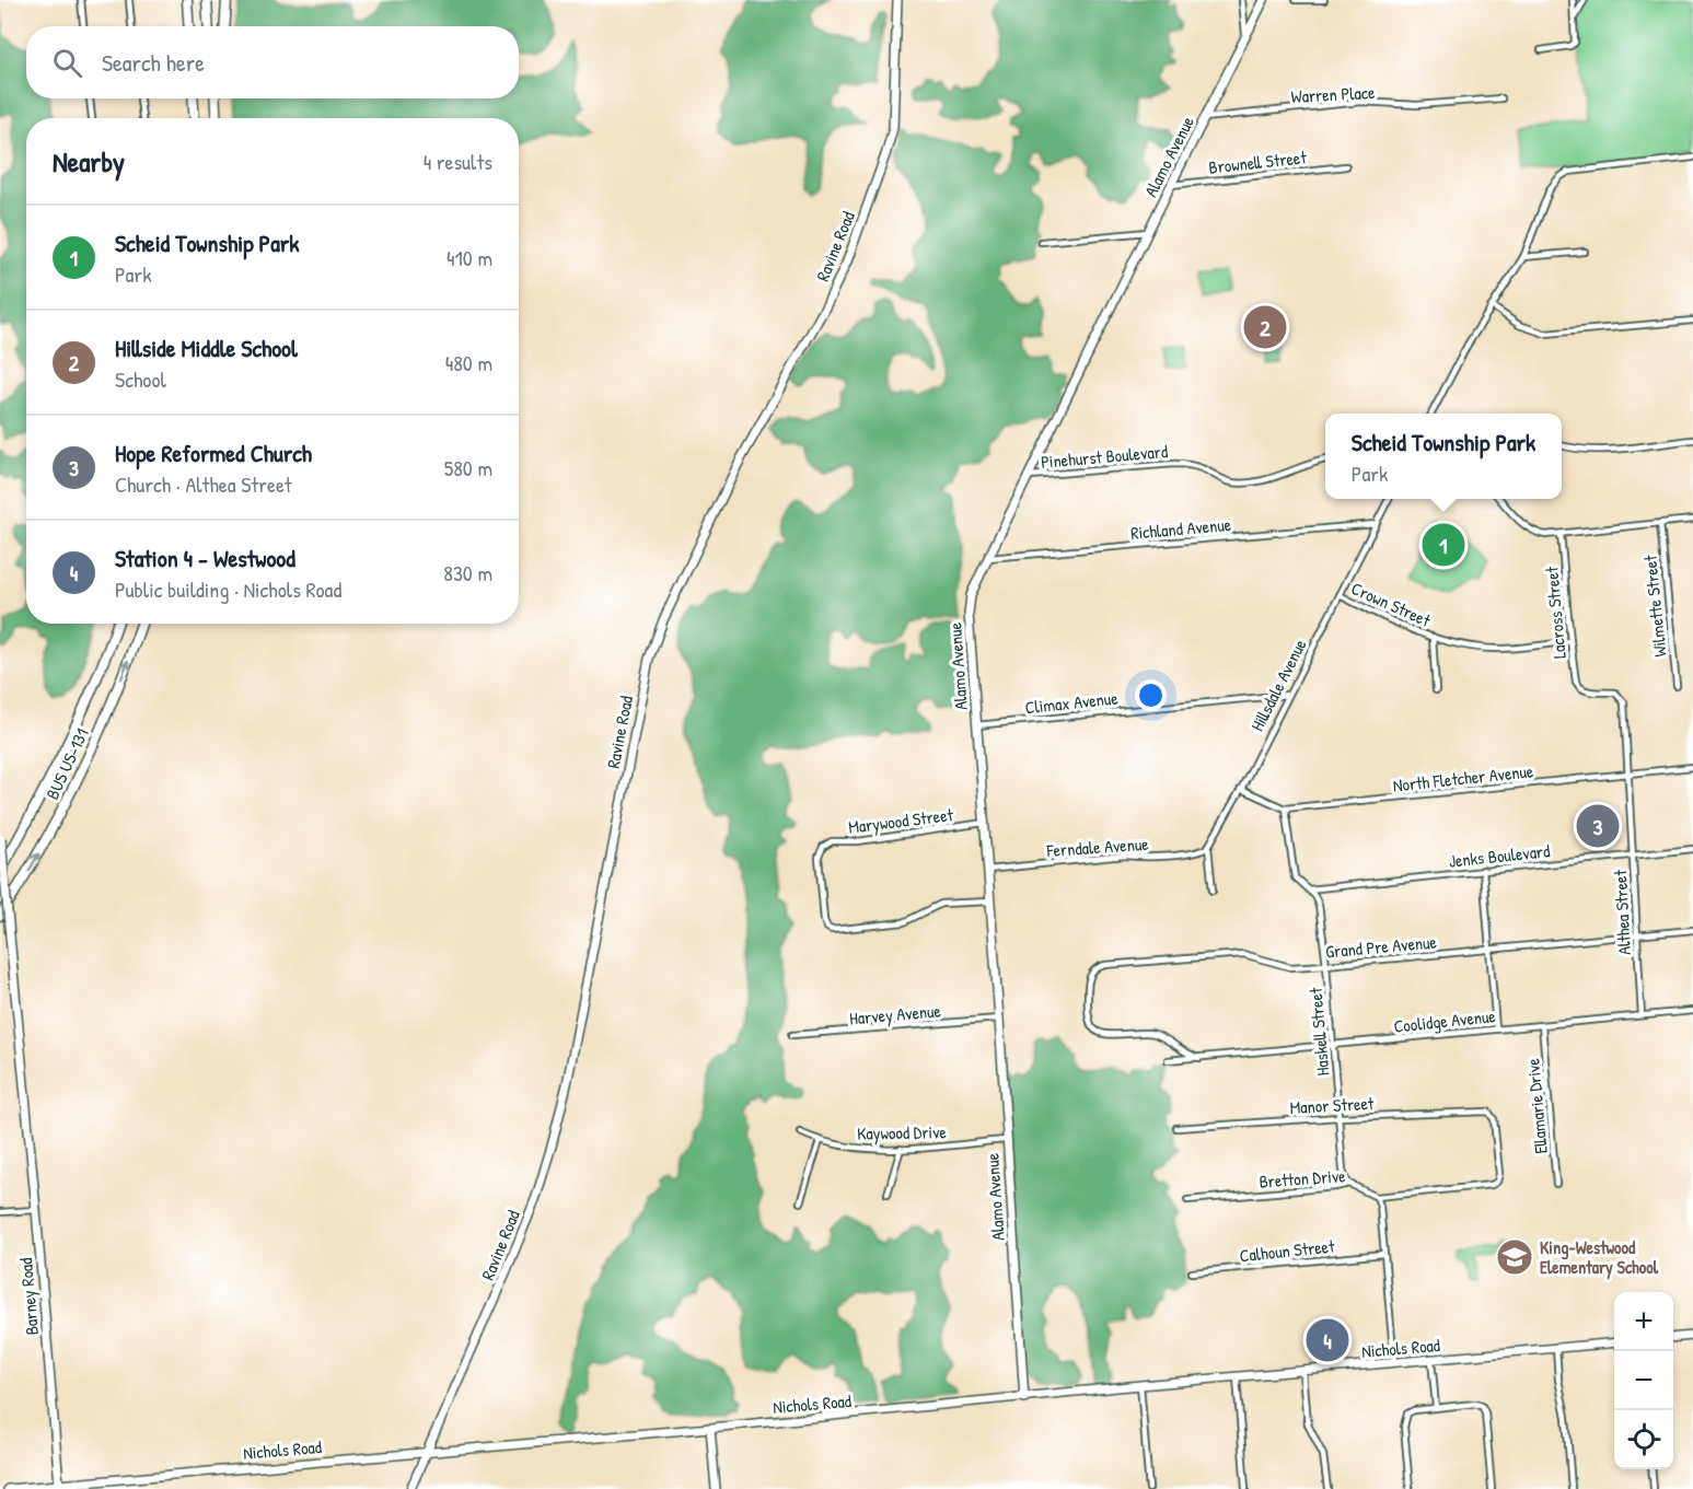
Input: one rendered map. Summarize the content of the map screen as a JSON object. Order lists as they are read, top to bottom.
{
  "streets": {
    "highway": ["BUS US-131"],
    "street": [
      "Warren Place",
      "Alamo Avenue",
      "Brownell Street",
      "Ravine Road",
      "Pinehurst Boulevard",
      "Richland Avenue",
      "Crown Street",
      "Wilmette Street",
      "Lacross Street",
      "Hillsdale Avenue",
      "Climax Avenue",
      "North Fletcher Avenue",
      "Marywood Street",
      "Ferndale Avenue",
      "Jenks Boulevard",
      "Althea Street",
      "Grand Pre Avenue",
      "Harvey Avenue",
      "Coolidge Avenue",
      "Haskell Street",
      "Manor Street",
      "Ellamarie Drive",
      "Kaywood Drive",
      "Bretton Drive",
      "Calhoun Street",
      "Barney Road",
      "Nichols Road"
    ]
  },
  "crossings": [
    ["Warren Place", "Alamo Avenue"],
    ["Alamo Avenue", "Brownell Street"],
    ["Alamo Avenue", "Pinehurst Boulevard"],
    ["Alamo Avenue", "Richland Avenue"],
    ["Alamo Avenue", "Climax Avenue"],
    ["Alamo Avenue", "Marywood Street"],
    ["Alamo Avenue", "Ferndale Avenue"],
    ["Alamo Avenue", "Harvey Avenue"],
    ["Alamo Avenue", "Kaywood Drive"],
    ["Alamo Avenue", "Nichols Road"],
    ["Ravine Road", "Nichols Road"],
    ["Richland Avenue", "Hillsdale Avenue"],
    ["Crown Street", "Lacross Street"],
    ["Crown Street", "Hillsdale Avenue"],
    ["Lacross Street", "Althea Street"],
    ["Hillsdale Avenue", "Climax Avenue"],
    ["Hillsdale Avenue", "North Fletcher Avenue"],
    ["Hillsdale Avenue", "Ferndale Avenue"],
    ["North Fletcher Avenue", "Althea Street"],
    ["North Fletcher Avenue", "Haskell Street"],
    ["Jenks Boulevard", "Althea Street"],
    ["Jenks Boulevard", "Haskell Street"],
    ["Althea Street", "Grand Pre Avenue"],
    ["Althea Street", "Coolidge Avenue"],
    ["Grand Pre Avenue", "Coolidge Avenue"],
    ["Grand Pre Avenue", "Haskell Street"],
    ["Coolidge Avenue", "Haskell Street"],
    ["Coolidge Avenue", "Ellamarie Drive"],
    ["Haskell Street", "Manor Street"],
    ["Haskell Street", "Bretton Drive"],
    ["Manor Street", "Bretton Drive"],
    ["Barney Road", "Nichols Road"]
  ],
  "places": {
    "school or university": ["King-Westwood Elementary School"]
  },
  "page": {
    "search": "Search here",
    "heading": ["Nearby", "4 results"],
    "list": [
      {
        "mark": "1",
        "name": "Scheid Township Park",
        "note": "Park",
        "value": "410 m"
      },
      {
        "mark": "2",
        "name": "Hillside Middle School",
        "note": "School",
        "value": "480 m"
      },
      {
        "mark": "3",
        "name": "Hope Reformed Church",
        "note": "Church · Althea Street",
        "value": "580 m"
      },
      {
        "mark": "4",
        "name": "Station 4 - Westwood",
        "note": "Public building · Nichols Road",
        "value": "830 m"
      }
    ],
    "pins": [
      "2",
      "1",
      "3",
      "4"
    ],
    "popup": ["Scheid Township Park", "Park"],
    "map_buttons": ["+", "−"]
  }
}
